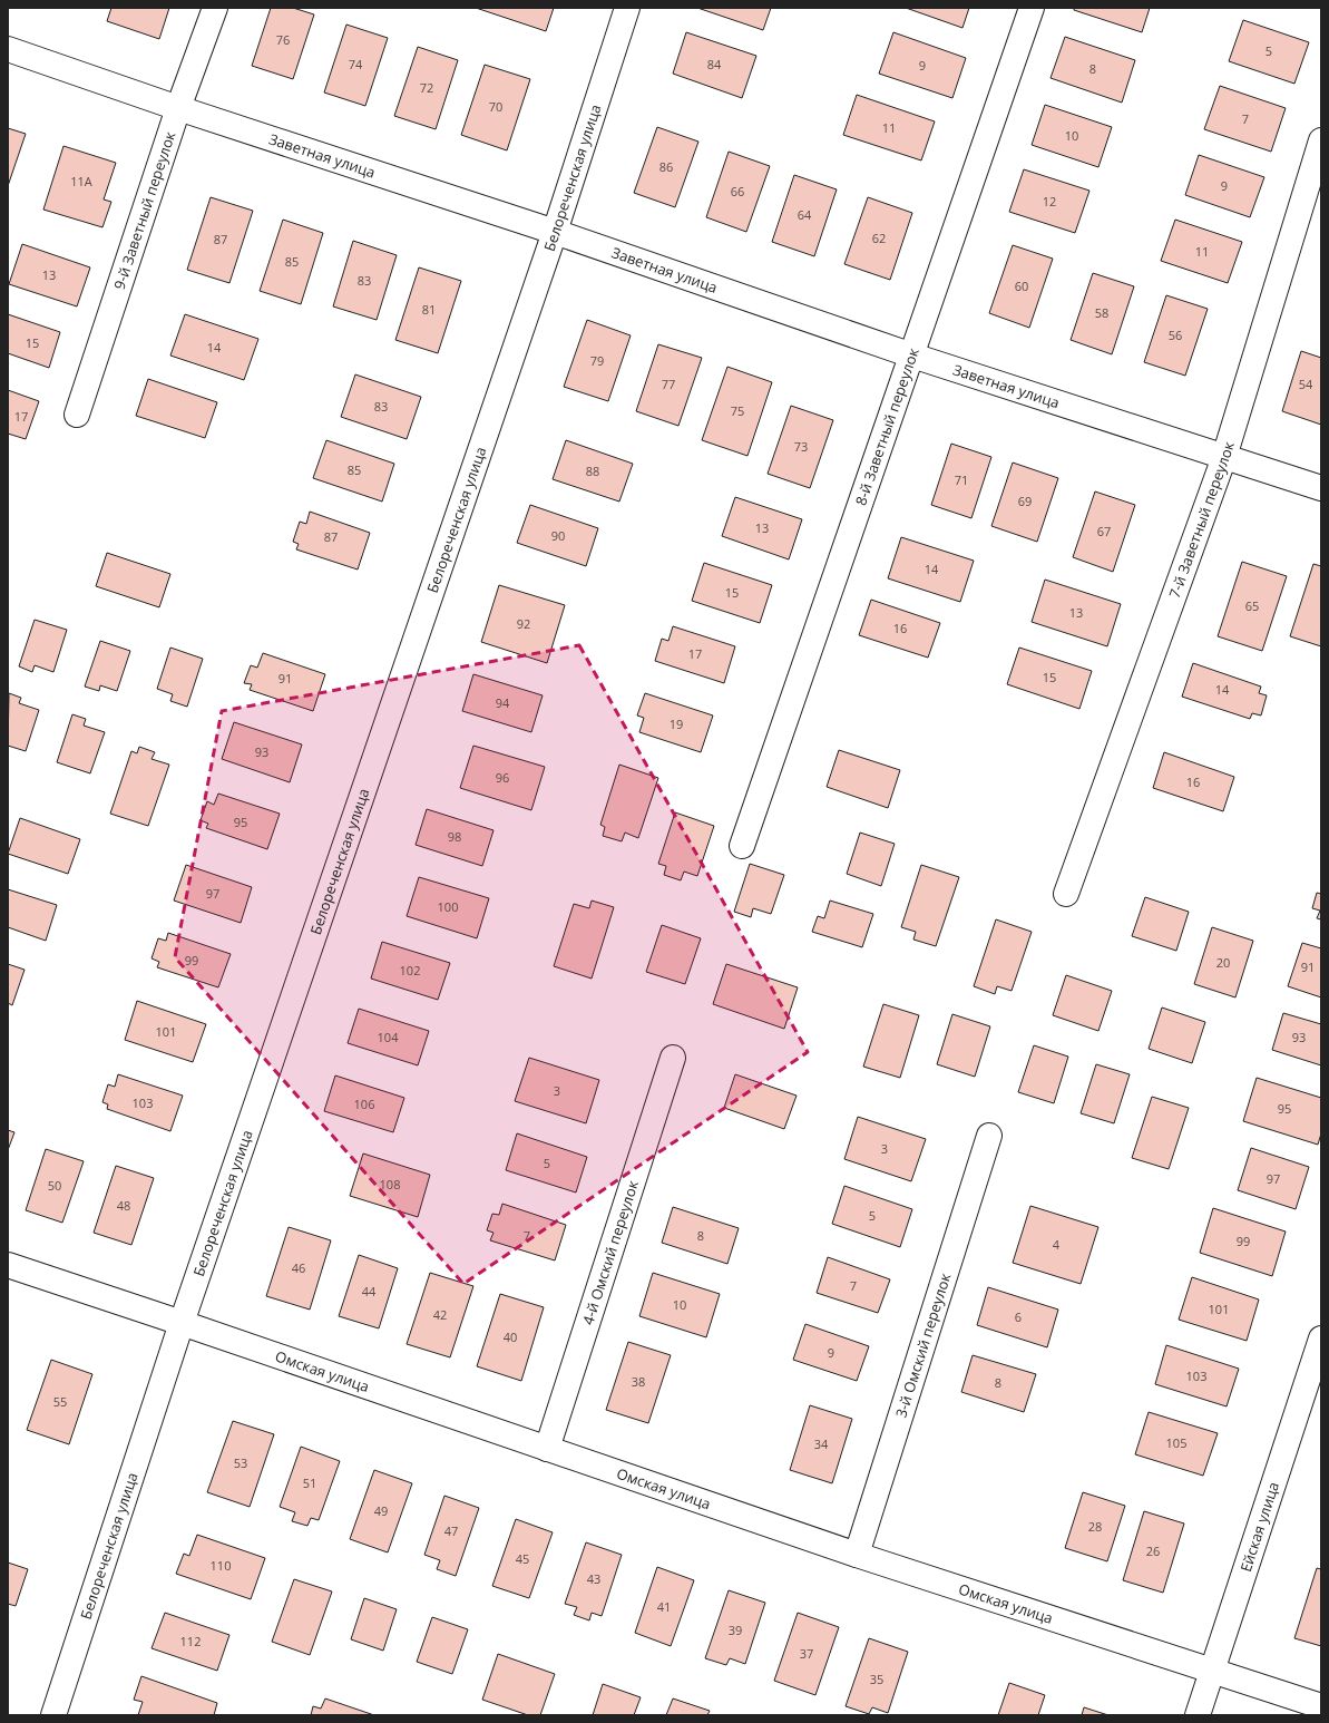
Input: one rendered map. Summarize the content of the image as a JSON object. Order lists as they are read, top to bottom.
{
  "streets": {
    "street": [
      "Заветная улица",
      "Белореченская улица",
      "9-й Заветный переулок",
      "8-й Заветный переулок",
      "7-й Заветный переулок",
      "4-й Омский переулок",
      "3-й Омский переулок",
      "Омская улица",
      "Ейская улица"
    ]
  },
  "crossings": [
    ["Заветная улица", "Белореченская улица"],
    ["Заветная улица", "9-й Заветный переулок"],
    ["Заветная улица", "8-й Заветный переулок"],
    ["Заветная улица", "7-й Заветный переулок"],
    ["Белореченская улица", "Омская улица"],
    ["4-й Омский переулок", "Омская улица"],
    ["3-й Омский переулок", "Омская улица"],
    ["Омская улица", "Ейская улица"]
  ],
  "house_numbers": [
    "76",
    "5",
    "74",
    "84",
    "9",
    "8",
    "72",
    "70",
    "7",
    "11",
    "10",
    "86",
    "11А",
    "9",
    "66",
    "12",
    "64",
    "62",
    "87",
    "11",
    "85",
    "13",
    "83",
    "60",
    "81",
    "58",
    "56",
    "15",
    "14",
    "79",
    "77",
    "54",
    "83",
    "75",
    "17",
    "73",
    "85",
    "88",
    "71",
    "69",
    "13",
    "67",
    "90",
    "87",
    "14",
    "15",
    "65",
    "13",
    "92",
    "16",
    "17",
    "15",
    "91",
    "14",
    "94",
    "19",
    "93",
    "96",
    "16",
    "95",
    "98",
    "97",
    "100",
    "99",
    "20",
    "91",
    "102",
    "101",
    "104",
    "93",
    "3",
    "103",
    "106",
    "95",
    "3",
    "5",
    "97",
    "108",
    "50",
    "48",
    "5",
    "7",
    "8",
    "99",
    "4",
    "46",
    "7",
    "44",
    "10",
    "101",
    "42",
    "6",
    "40",
    "9",
    "103",
    "38",
    "8",
    "55",
    "105",
    "34",
    "53",
    "51",
    "49",
    "28",
    "47",
    "26",
    "45",
    "110",
    "43",
    "41",
    "39",
    "112",
    "37",
    "35"
  ]
}
